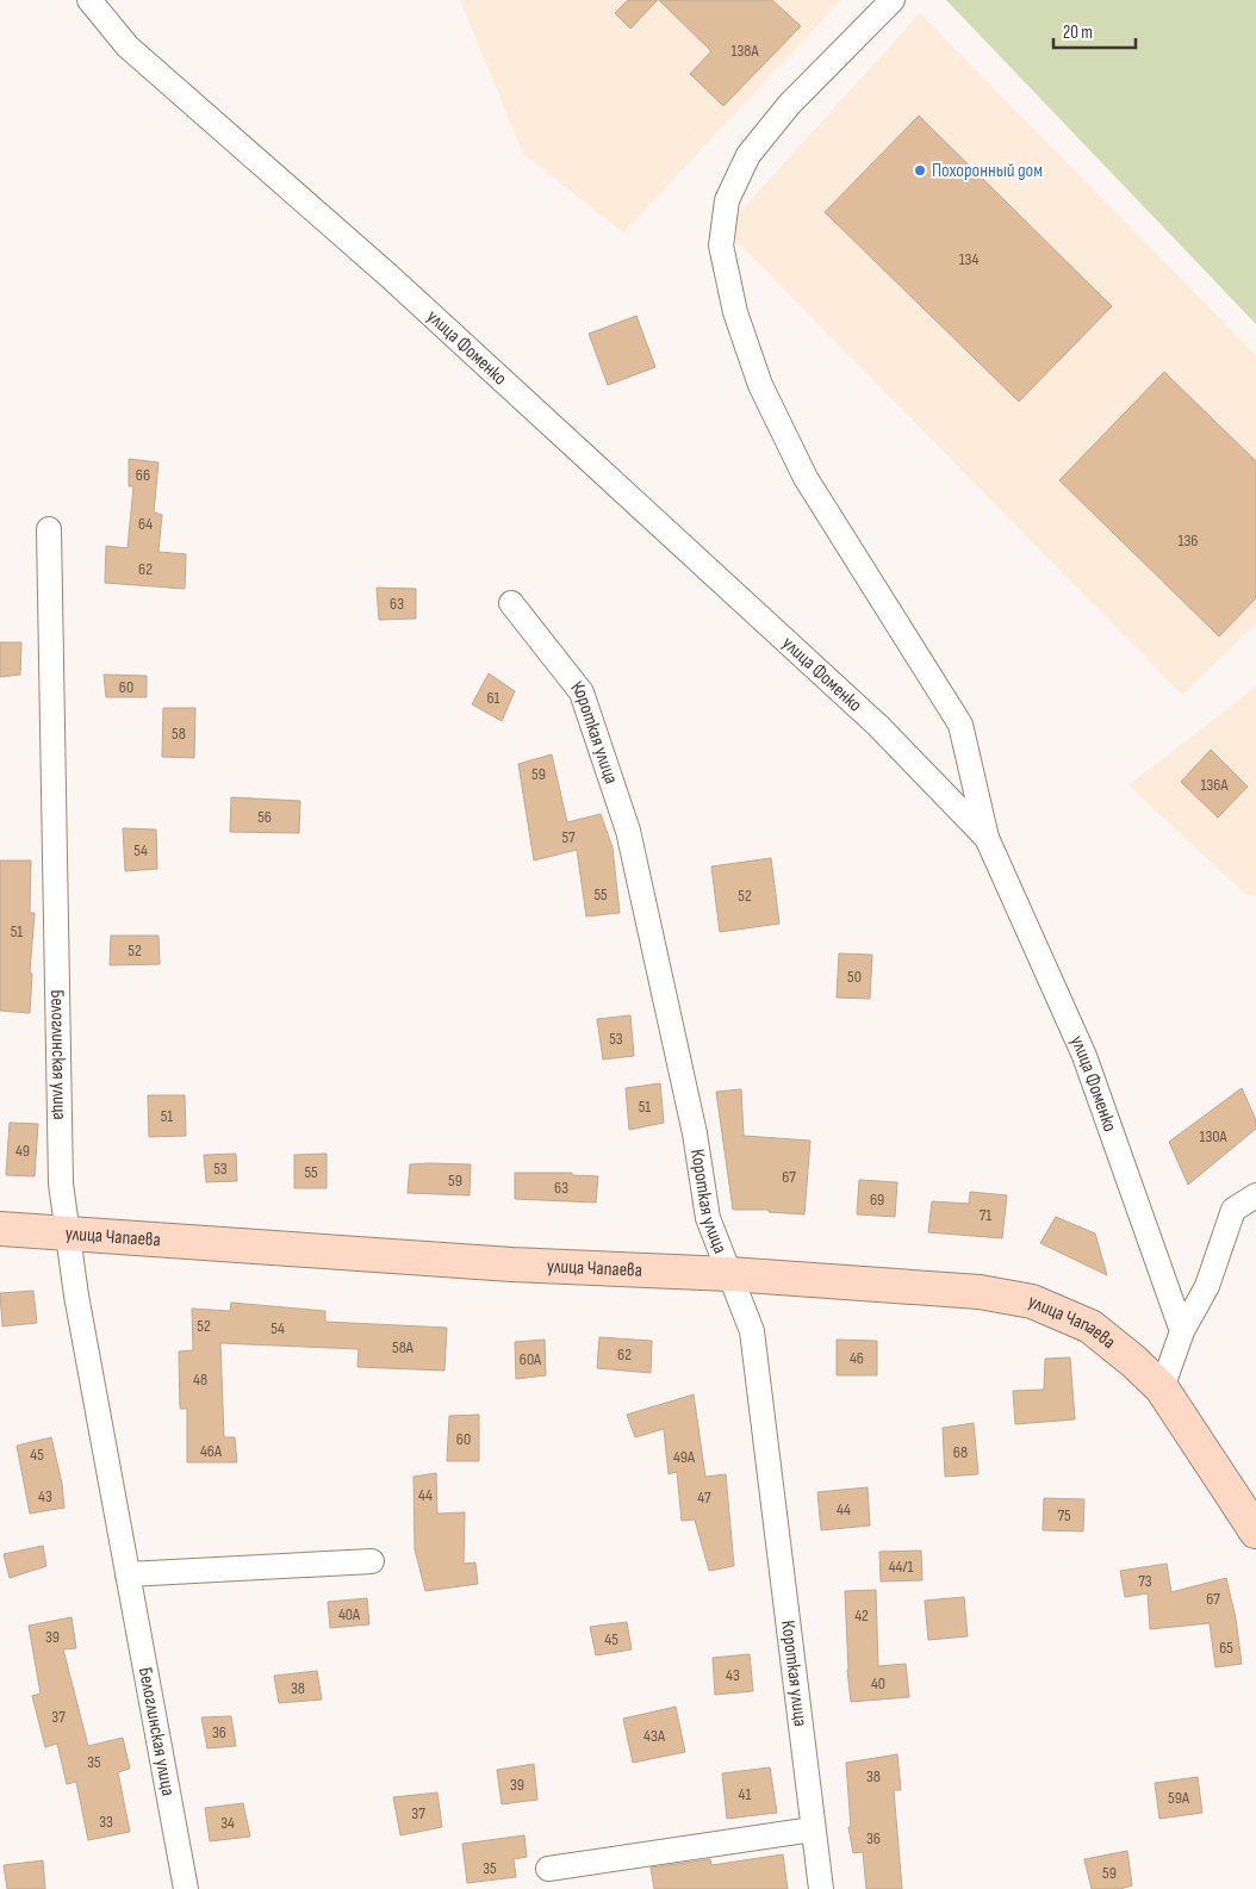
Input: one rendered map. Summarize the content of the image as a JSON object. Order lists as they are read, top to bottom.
{
  "streets": {
    "main road": ["улица Чапаева"],
    "street": ["улица Фоменко", "Короткая улица", "Белоглинская улица"]
  },
  "crossings": [
    ["Короткая улица", "улица Чапаева"],
    ["Белоглинская улица", "улица Чапаева"]
  ],
  "places": ["Похоронный дом"],
  "house_numbers": [
    "138А",
    "134",
    "66",
    "64",
    "136",
    "62",
    "63",
    "60",
    "61",
    "58",
    "59",
    "136А",
    "56",
    "57",
    "54",
    "55",
    "52",
    "51",
    "52",
    "50",
    "53",
    "51",
    "51",
    "130А",
    "49",
    "53",
    "55",
    "67",
    "59",
    "63",
    "69",
    "71",
    "52",
    "54",
    "58А",
    "62",
    "46",
    "60А",
    "48",
    "60",
    "46А",
    "68",
    "45",
    "49А",
    "44",
    "43",
    "47",
    "44",
    "75",
    "44/1",
    "73",
    "67",
    "40А",
    "42",
    "39",
    "45",
    "65",
    "43",
    "40",
    "38",
    "37",
    "36",
    "43А",
    "35",
    "38",
    "39",
    "41",
    "59А",
    "37",
    "33",
    "34",
    "36",
    "35",
    "59"
  ],
  "scale_bar": "20 m"
}
